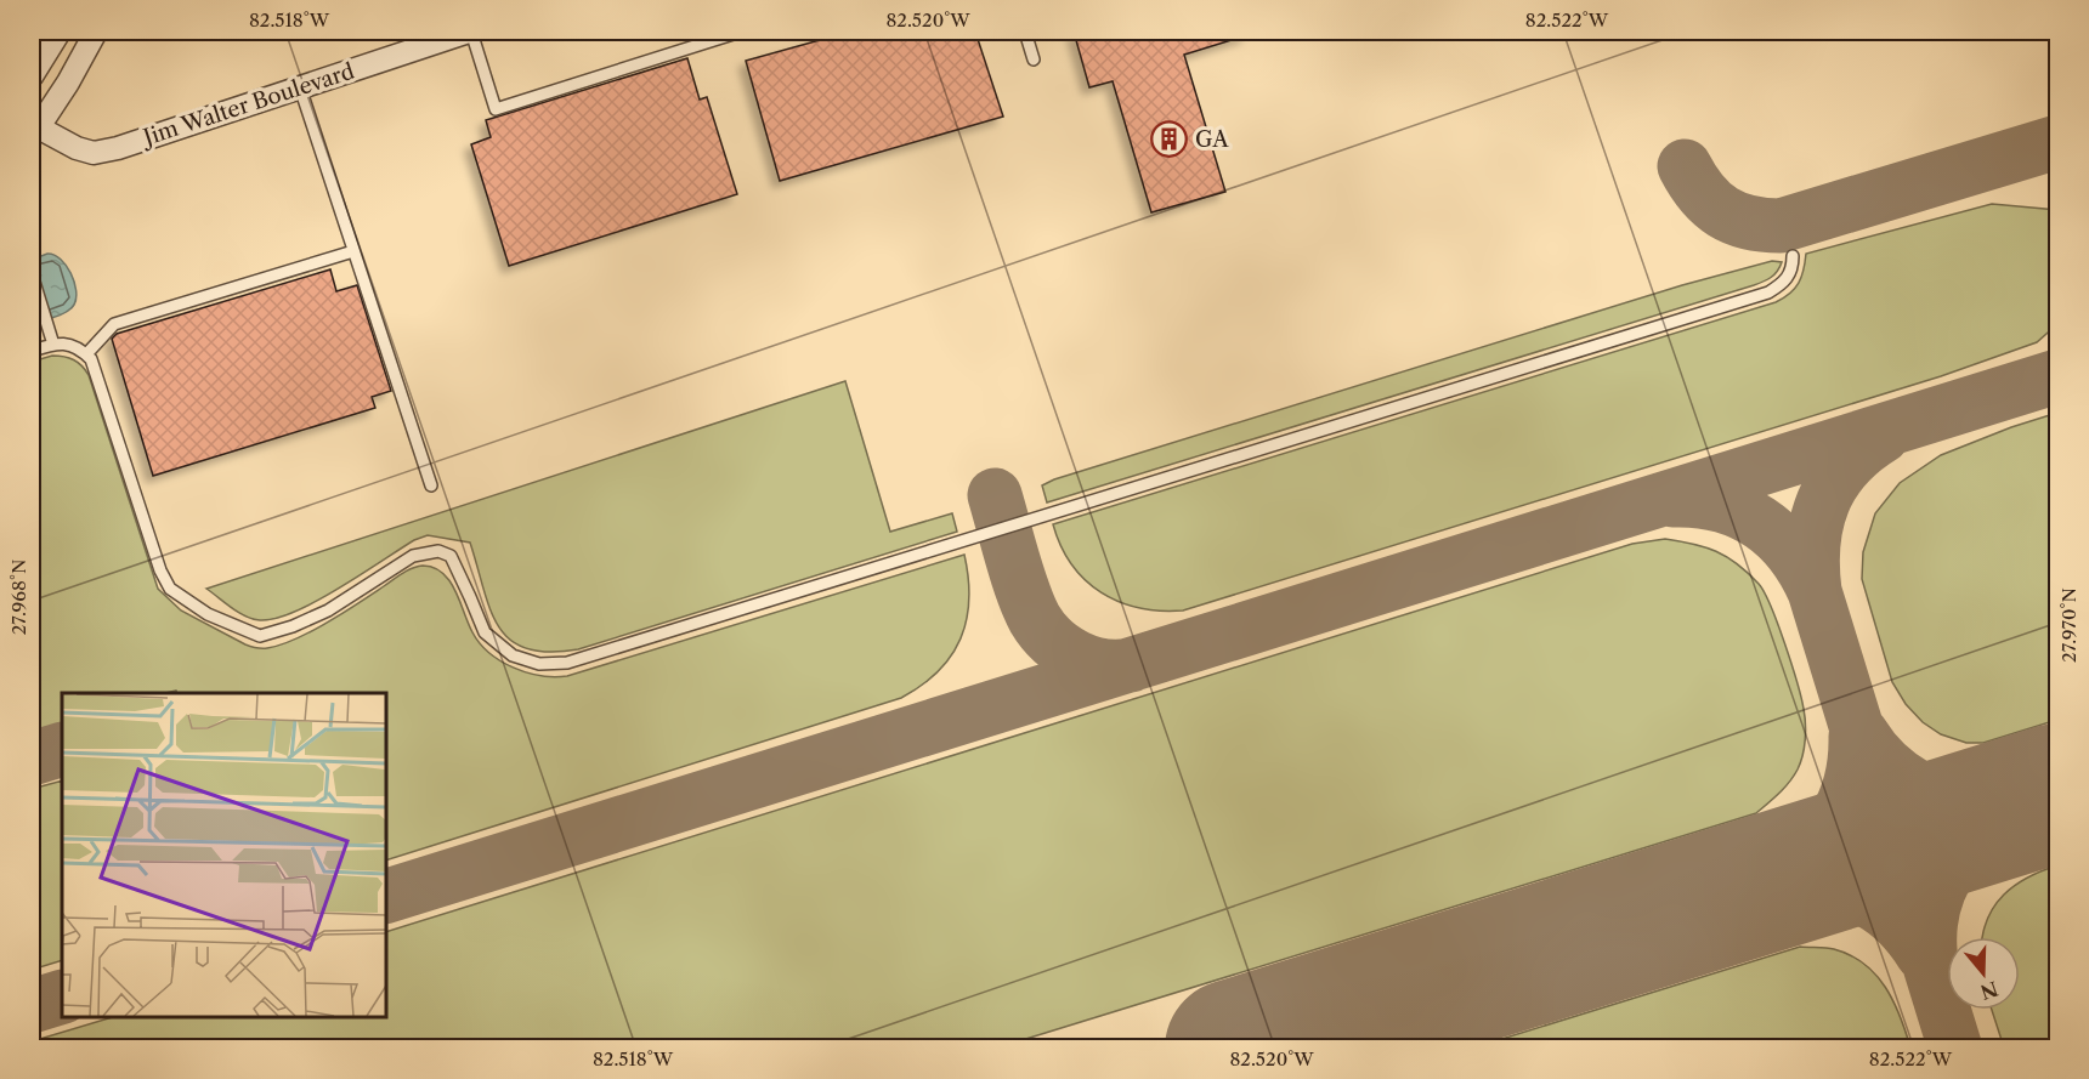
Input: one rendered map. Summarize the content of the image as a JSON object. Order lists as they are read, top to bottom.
{
  "streets": {
    "street": ["Jim Walter Boulevard"]
  },
  "places": {
    "building": ["GA"]
  },
  "north": "bottom",
  "coordinates": [
    "82.518°W",
    "82.520°W",
    "82.522°W",
    "27.968°N",
    "27.970°N"
  ]
}
